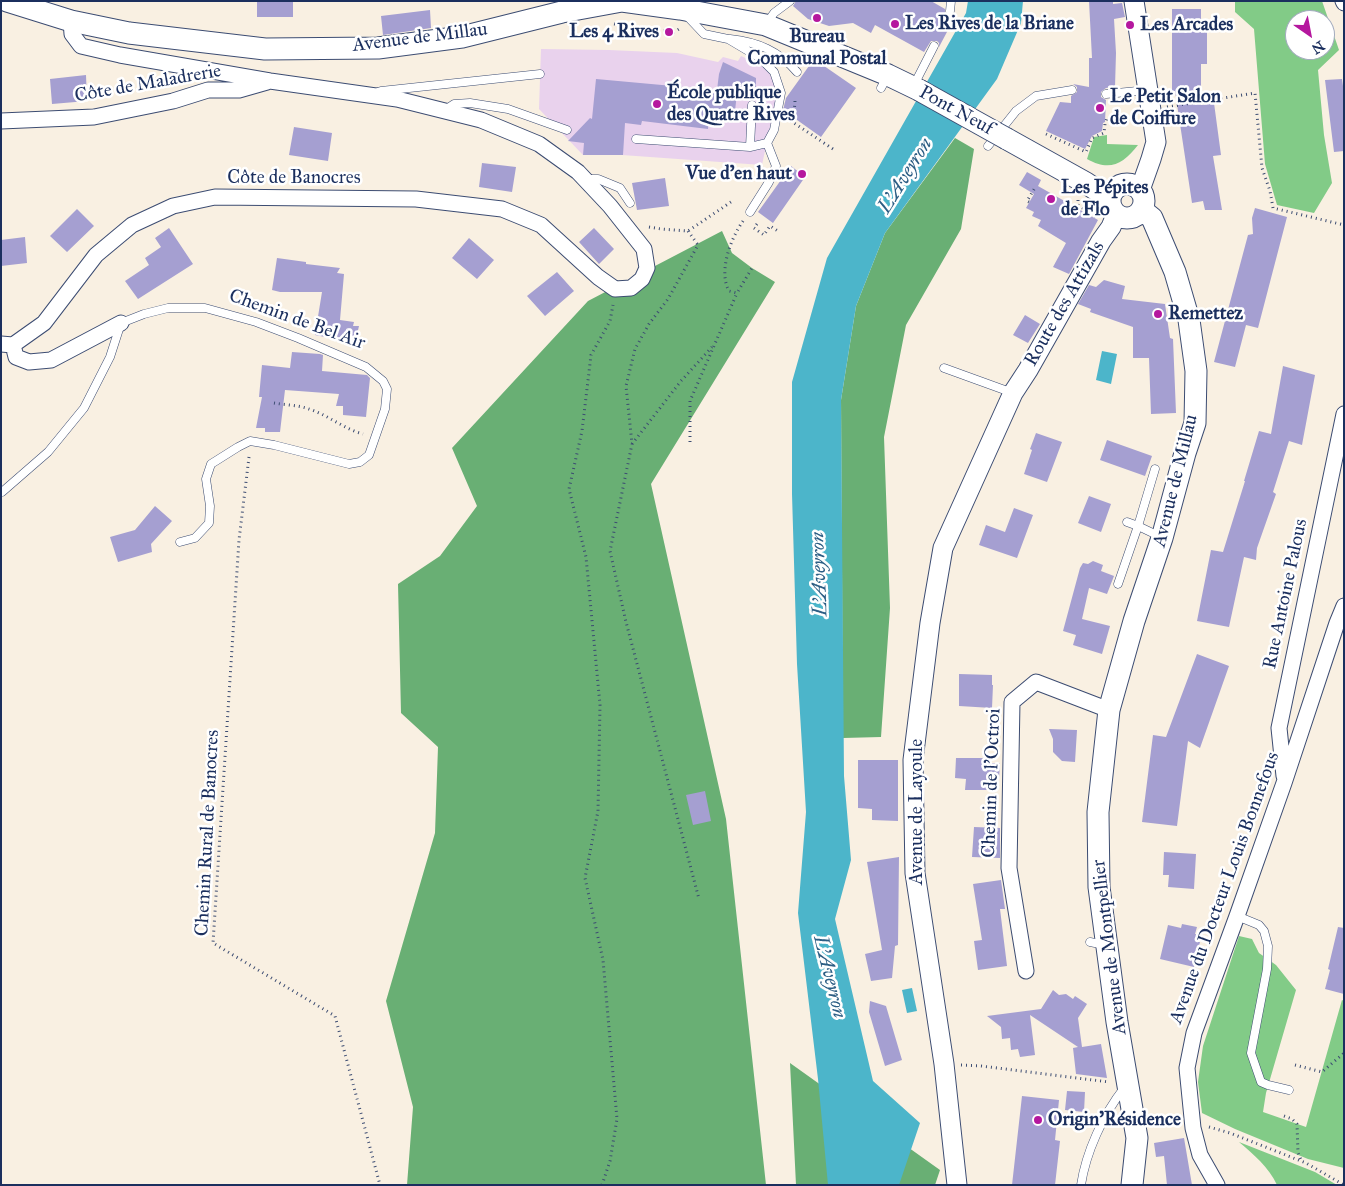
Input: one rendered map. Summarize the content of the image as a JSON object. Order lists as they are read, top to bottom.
{
  "streets": {
    "main road": ["Avenue de Millau", "Pont Neuf", "Avenue de Montpellier"],
    "street": [
      "Côte de Maladrerie",
      "Côte de Banocres",
      "Route des Attizals",
      "Chemin de Bel Air",
      "Rue Antoine Palous",
      "Chemin de l'Octroi",
      "Avenue de Layoule",
      "Avenue du Docteur Louis Bonnefous"
    ],
    "path": ["Chemin Rural de Banocres"]
  },
  "crossings": [
    ["Avenue de Millau", "Pont Neuf"],
    ["Avenue de Millau", "Route des Attizals"],
    ["Avenue de Millau", "Avenue de Montpellier"],
    ["Côte de Banocres", "Chemin de Bel Air"],
    ["Route des Attizals", "Avenue de Layoule"],
    ["Chemin de Bel Air", "Chemin Rural de Banocres"],
    ["Rue Antoine Palous", "Avenue du Docteur Louis Bonnefous"],
    ["Chemin de l'Octroi", "Avenue de Montpellier"]
  ],
  "water": ["L'Aveyron"],
  "places": [
    "Bureau Communal Postal",
    "Les Rives de la Briane",
    "Les Arcades",
    "Les 4 Rives",
    "École publique des Quatre Rives",
    "Le Petit Salon de Coiffure",
    "Vue d'en haut",
    "Les Pépites de Flo",
    "Remettez",
    "Origin'Résidence"
  ],
  "north": "bottom right"
}
